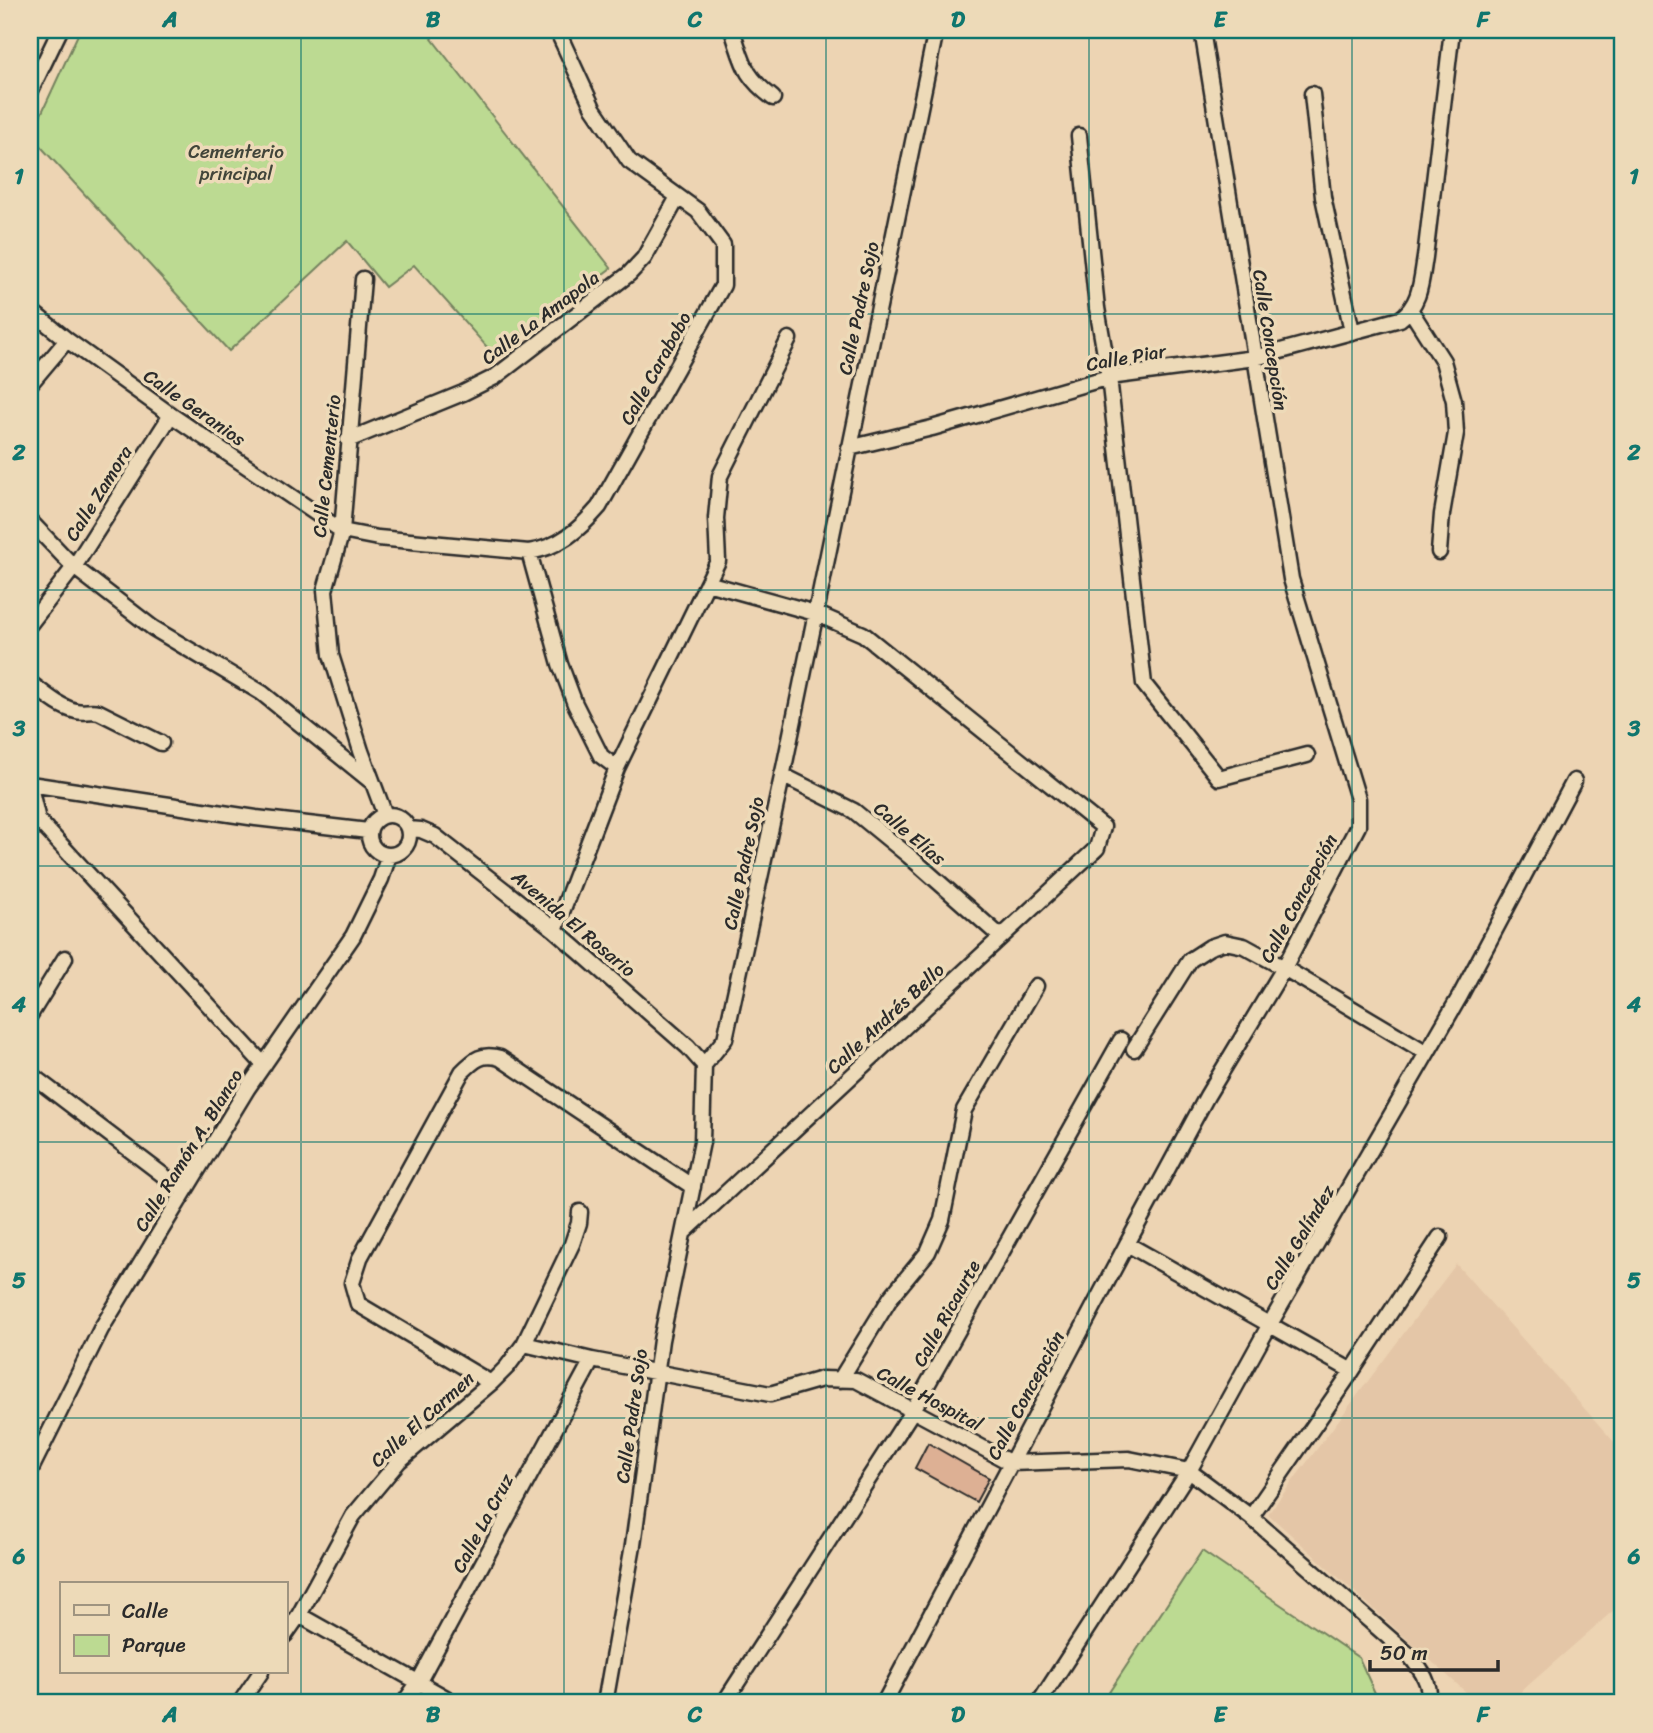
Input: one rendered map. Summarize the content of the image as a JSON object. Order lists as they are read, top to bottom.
{
  "streets": {
    "street": [
      "Calle Padre Sojo",
      "Calle La Amapola",
      "Calle Concepción",
      "Calle Piar",
      "Calle Carabobo",
      "Calle Geranios",
      "Calle Cementerio",
      "Calle Zamora",
      "Calle Elías",
      "Avenida El Rosario",
      "Calle Andrés Bello",
      "Calle Ramón A. Blanco",
      "Calle Galíndez",
      "Calle Ricaurte",
      "Calle Hospital",
      "Calle El Carmen",
      "Calle La Cruz"
    ]
  },
  "crossings": [
    ["Calle Padre Sojo", "Calle Piar"],
    ["Calle Padre Sojo", "Calle Elías"],
    ["Calle Padre Sojo", "Avenida El Rosario"],
    ["Calle Padre Sojo", "Calle Andrés Bello"],
    ["Calle Padre Sojo", "Calle Hospital"],
    ["Calle La Amapola", "Calle Carabobo"],
    ["Calle La Amapola", "Calle Cementerio"],
    ["Calle Concepción", "Calle Piar"],
    ["Calle Concepción", "Calle Ricaurte"],
    ["Calle Concepción", "Calle Hospital"],
    ["Calle Carabobo", "Calle Geranios"],
    ["Calle Carabobo", "Calle Cementerio"],
    ["Calle Geranios", "Calle Cementerio"],
    ["Calle Geranios", "Calle Zamora"],
    ["Calle Cementerio", "Avenida El Rosario"],
    ["Calle Cementerio", "Calle Ramón A. Blanco"],
    ["Calle Elías", "Calle Andrés Bello"],
    ["Avenida El Rosario", "Calle Ramón A. Blanco"],
    ["Calle Galíndez", "Calle Ricaurte"],
    ["Calle Galíndez", "Calle Hospital"],
    ["Calle Ricaurte", "Calle Hospital"],
    ["Calle Hospital", "Calle El Carmen"],
    ["Calle Hospital", "Calle La Cruz"]
  ],
  "parks": ["Cementerio principal"],
  "legend": ["Calle", "Parque"],
  "scale_bar": "50 m",
  "grid": {
    "columns": [
      "A",
      "B",
      "C",
      "D",
      "E",
      "F"
    ],
    "rows": [
      "1",
      "2",
      "3",
      "4",
      "5",
      "6"
    ]
  }
}
